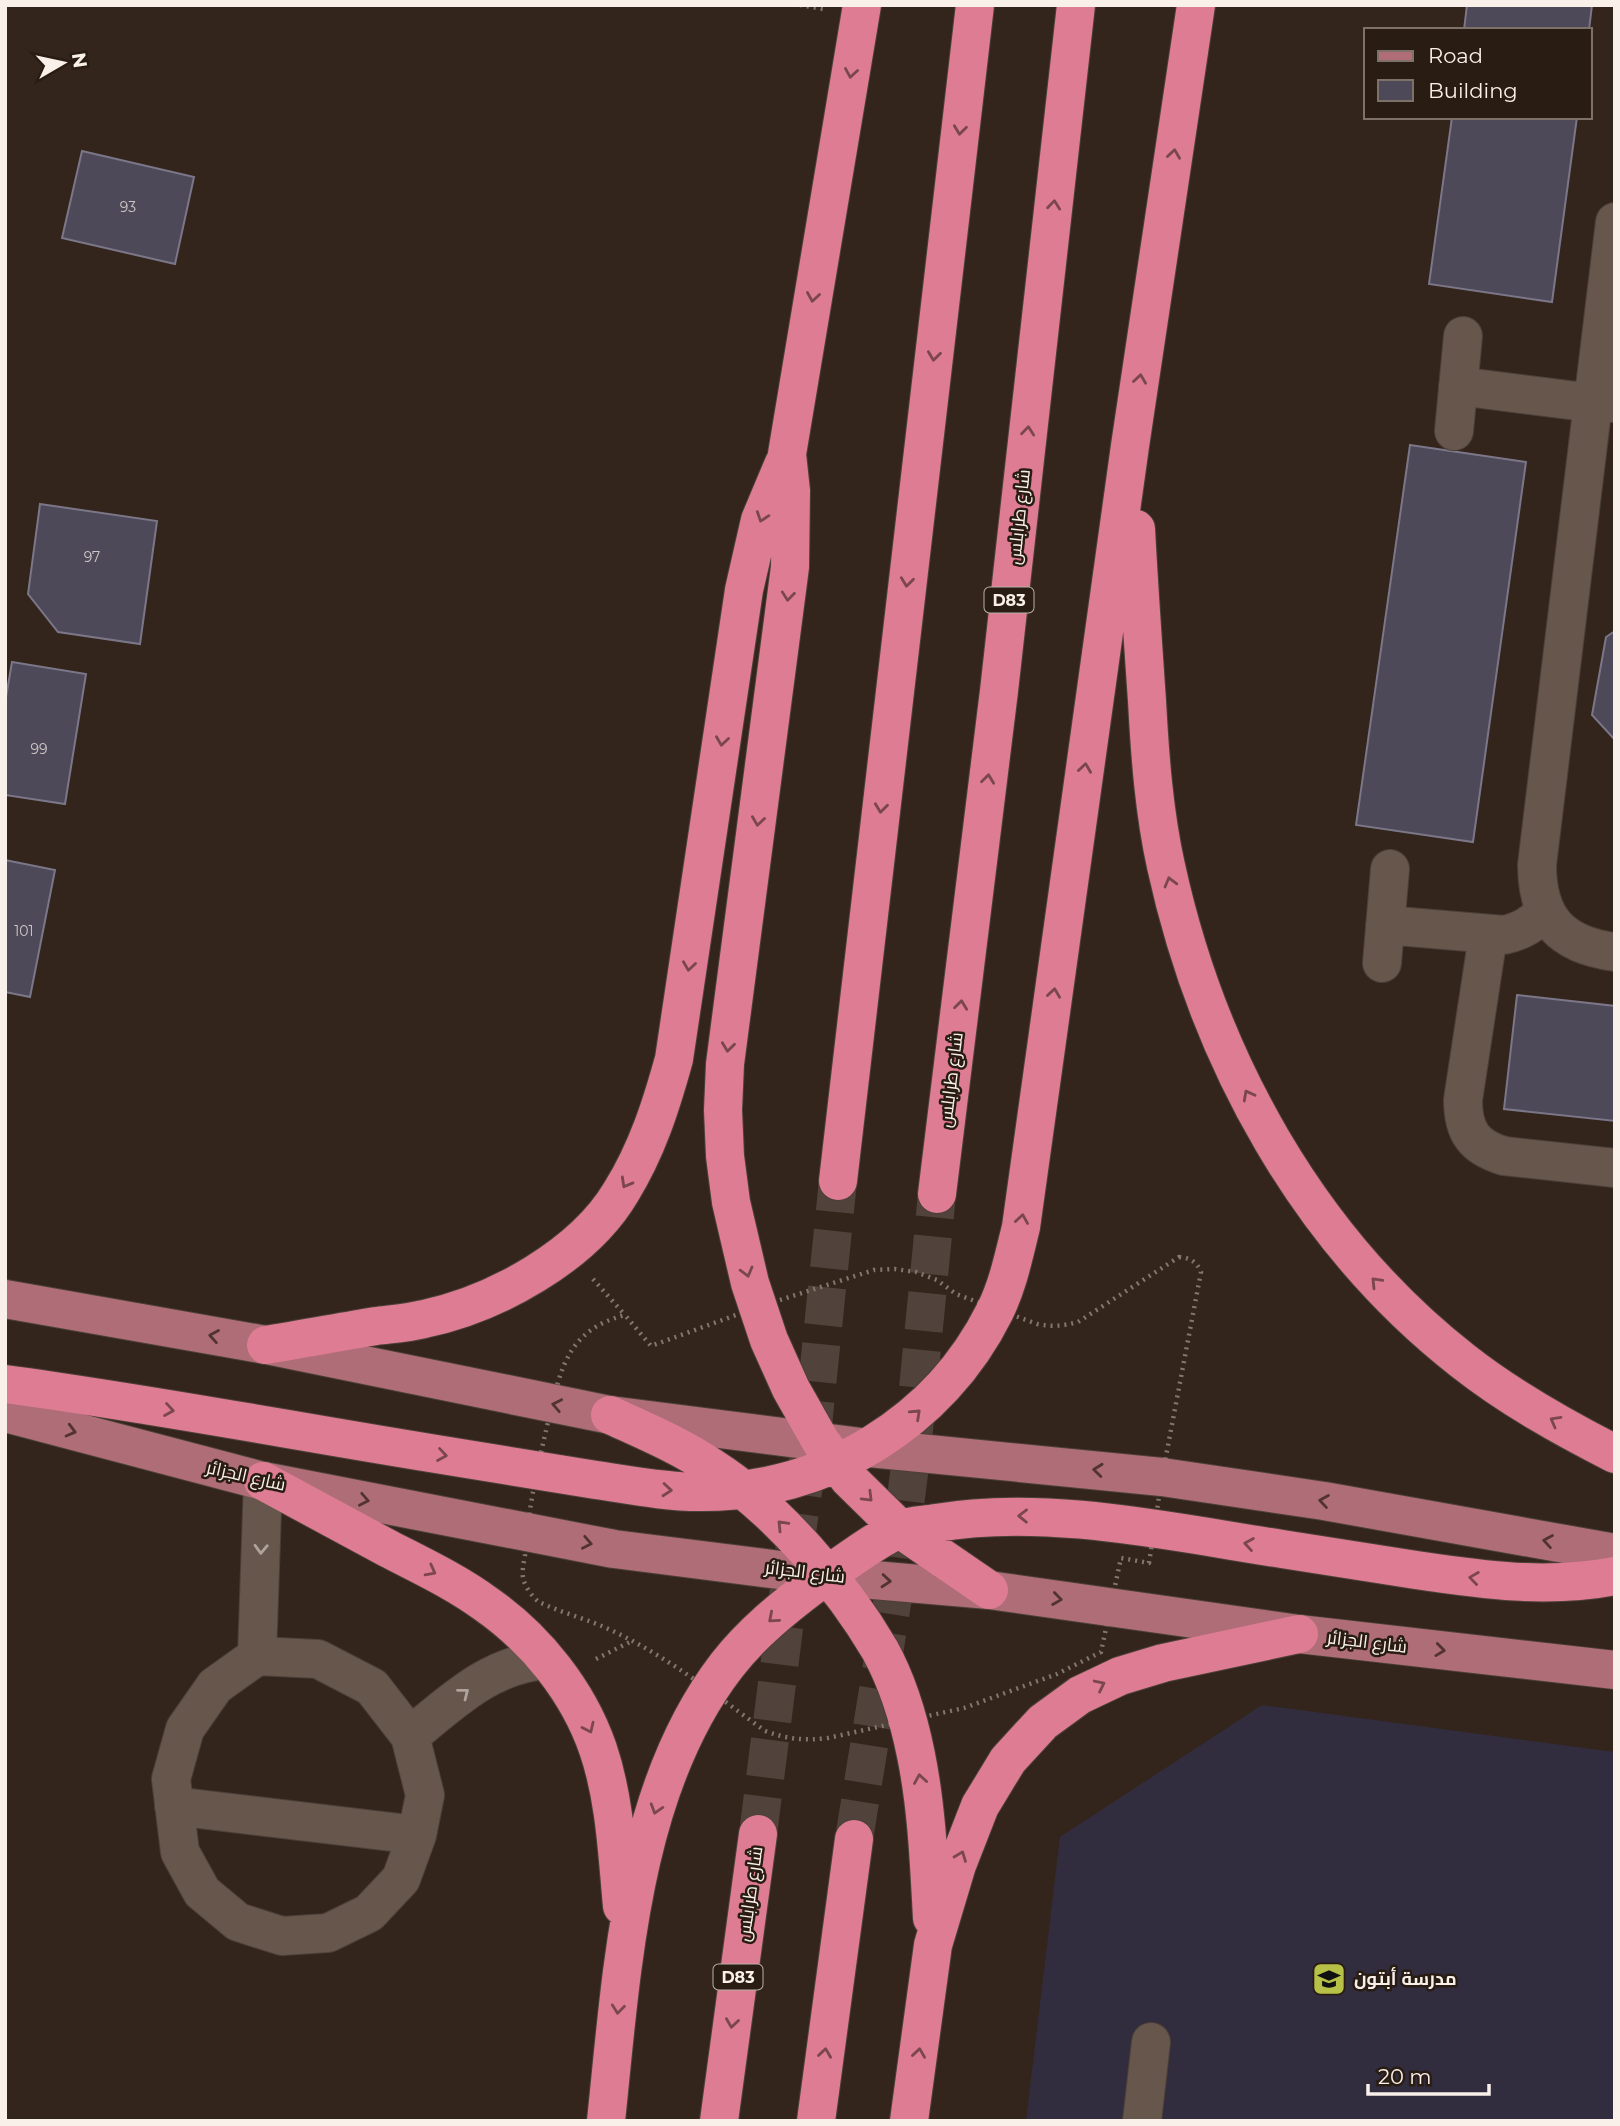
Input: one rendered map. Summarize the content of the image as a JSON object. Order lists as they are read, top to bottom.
{
  "streets": {
    "highway": ["شارع طرابلس", "D83"],
    "main road": ["شارع الجزائر"]
  },
  "places": {
    "school or university": ["مدرسة أبتون"]
  },
  "house_numbers": [
    "93",
    "97",
    "99",
    "101"
  ],
  "legend": ["Road", "Building"],
  "scale_bar": "20 m",
  "north": "right"
}
